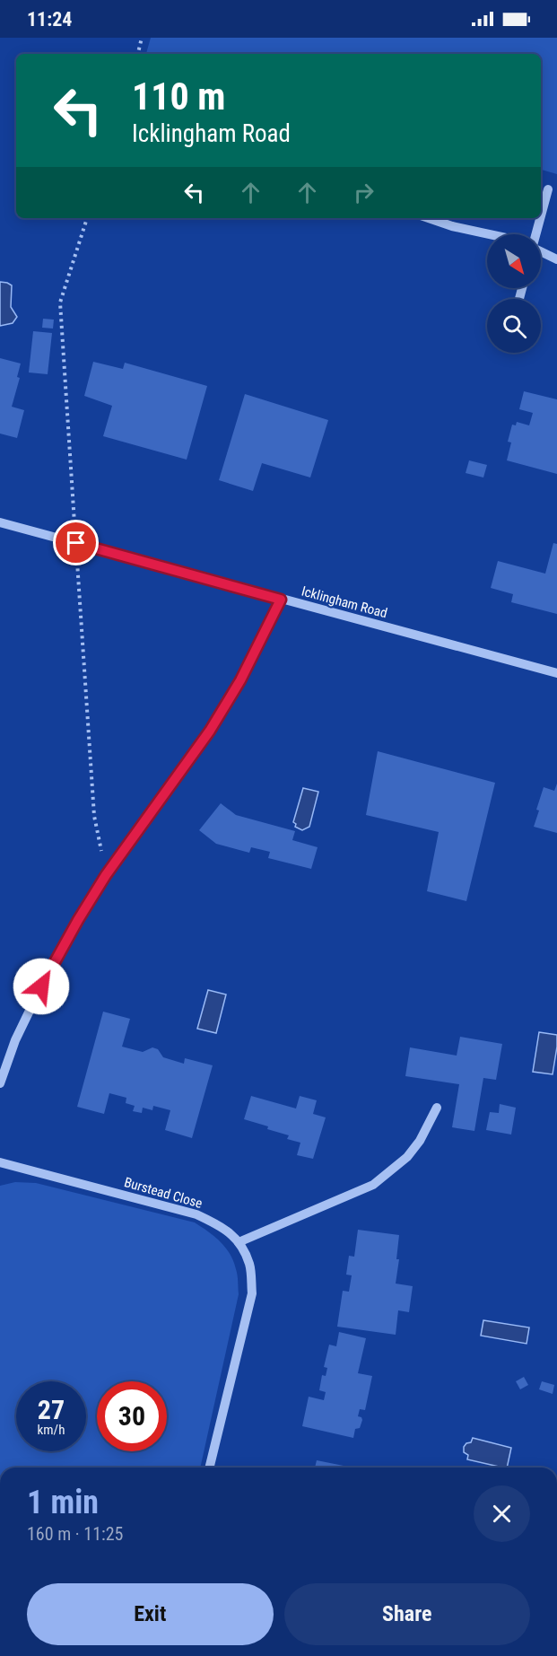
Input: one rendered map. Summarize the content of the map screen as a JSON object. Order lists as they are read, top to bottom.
{
  "streets": {
    "street": ["Icklingham Road", "Burstead Close"]
  },
  "north": "bottom right",
  "page": {
    "status": "11:24",
    "turn": ["110 m", "Icklingham Road"],
    "speed": "27 km/h",
    "limit": "30",
    "heading": ["1 min", "160 m · 11:25"],
    "buttons": ["Exit", "Share"]
  }
}
